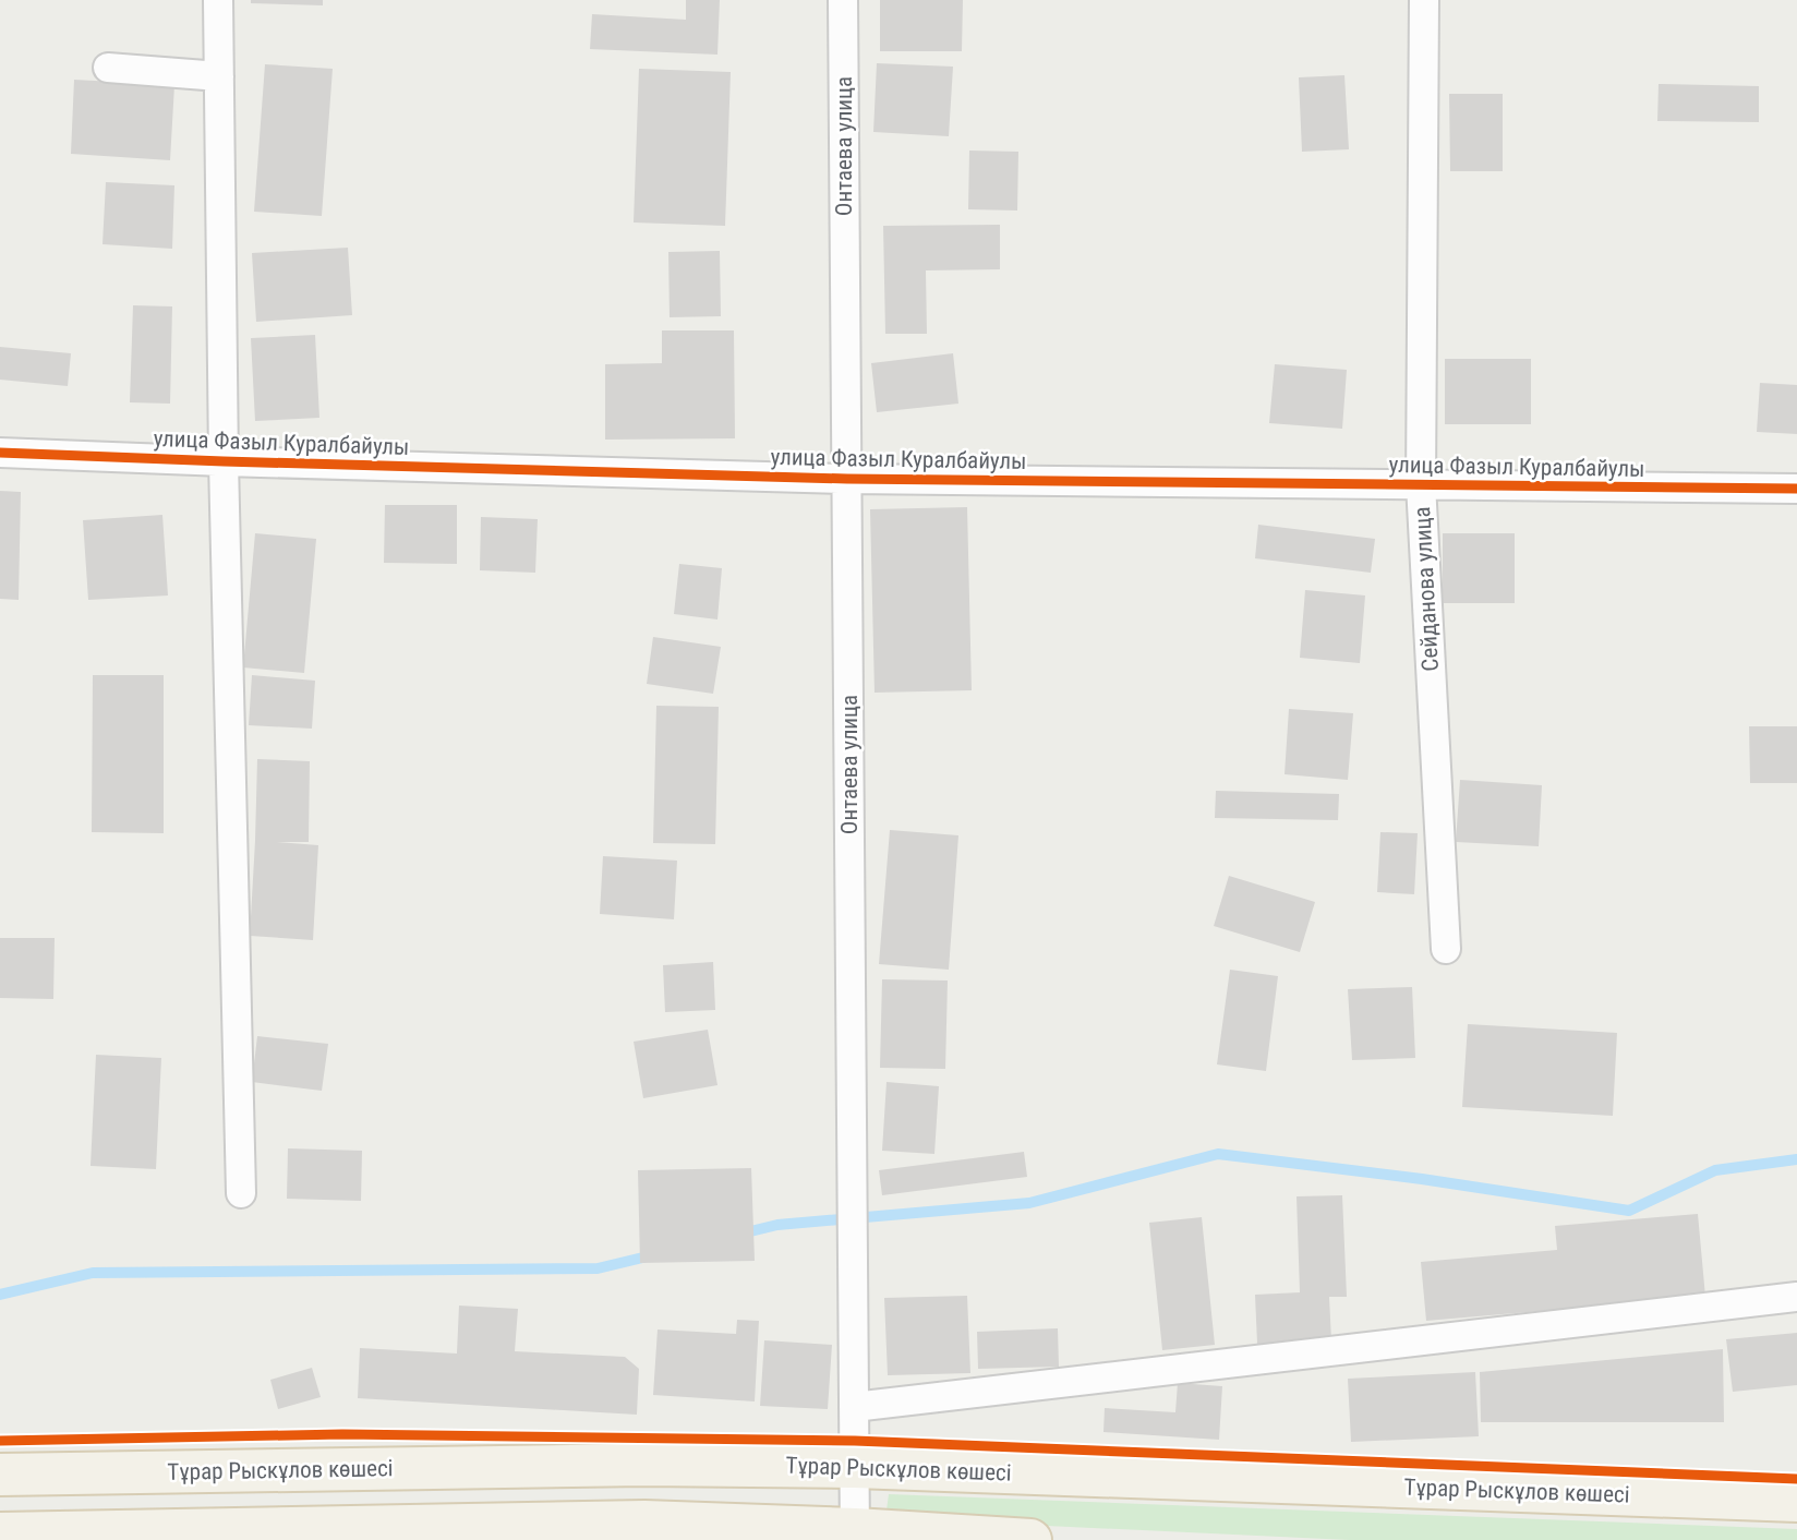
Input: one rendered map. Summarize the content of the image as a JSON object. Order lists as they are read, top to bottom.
{
  "streets": {
    "main road": ["Тұрар Рыскұлов көшесі"],
    "street": ["Онтаева улица", "улица Фазыл Куралбайулы", "Сейданова улица"]
  },
  "crossings": [
    ["Онтаева улица", "улица Фазыл Куралбайулы"],
    ["Онтаева улица", "Тұрар Рыскұлов көшесі"],
    ["улица Фазыл Куралбайулы", "Сейданова улица"]
  ]
}
